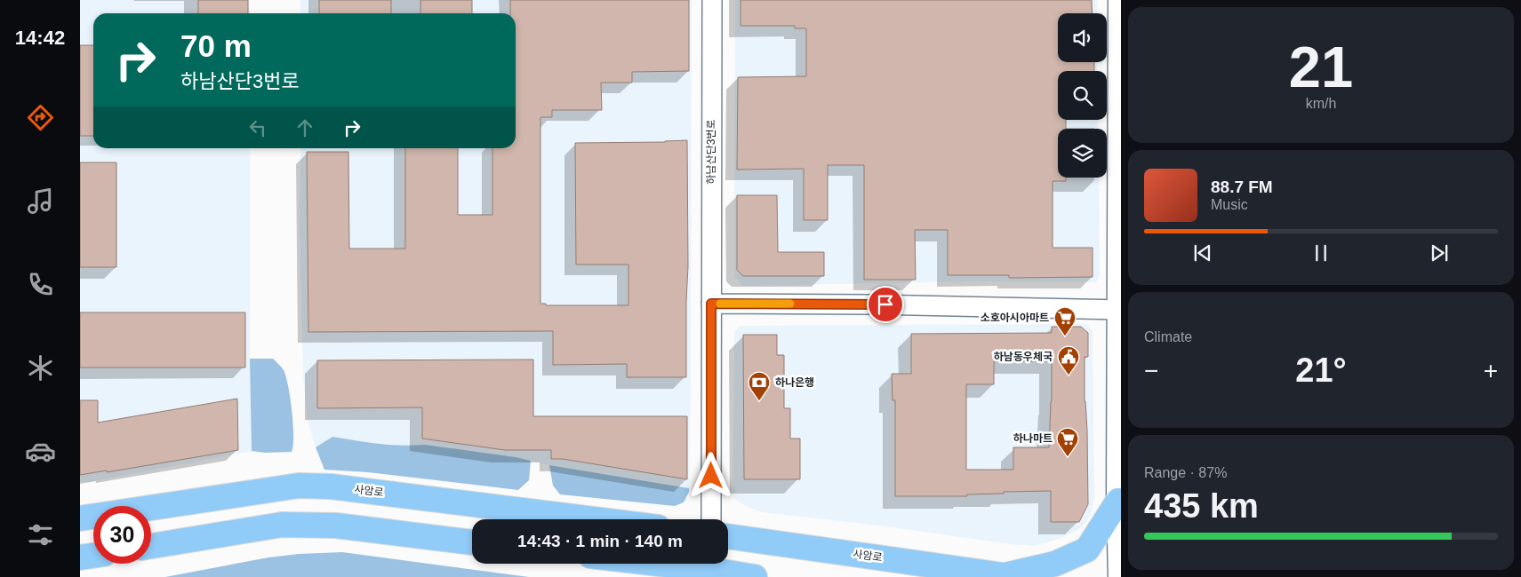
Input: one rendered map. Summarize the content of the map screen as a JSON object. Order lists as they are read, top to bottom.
{
  "streets": {
    "main road": ["사암로"],
    "street": ["하남산단3번로"]
  },
  "places": {
    "supermarket": ["소호아시아마트", "하나마트"],
    "public building": ["하남동우체국"],
    "bank": ["하나은행"]
  },
  "page": {
    "tabs": "14:42",
    "tile": [
      ["21", "km/h"],
      "Climate",
      ["Range · 87%", "435 km"]
    ],
    "turn": ["70 m", "하남산단3번로"],
    "song": ["88.7 FM", "Music"],
    "heat": ["−", "21°", "+"],
    "limit": "30",
    "trip": "14:43 · 1 min · 140 m"
  }
}
